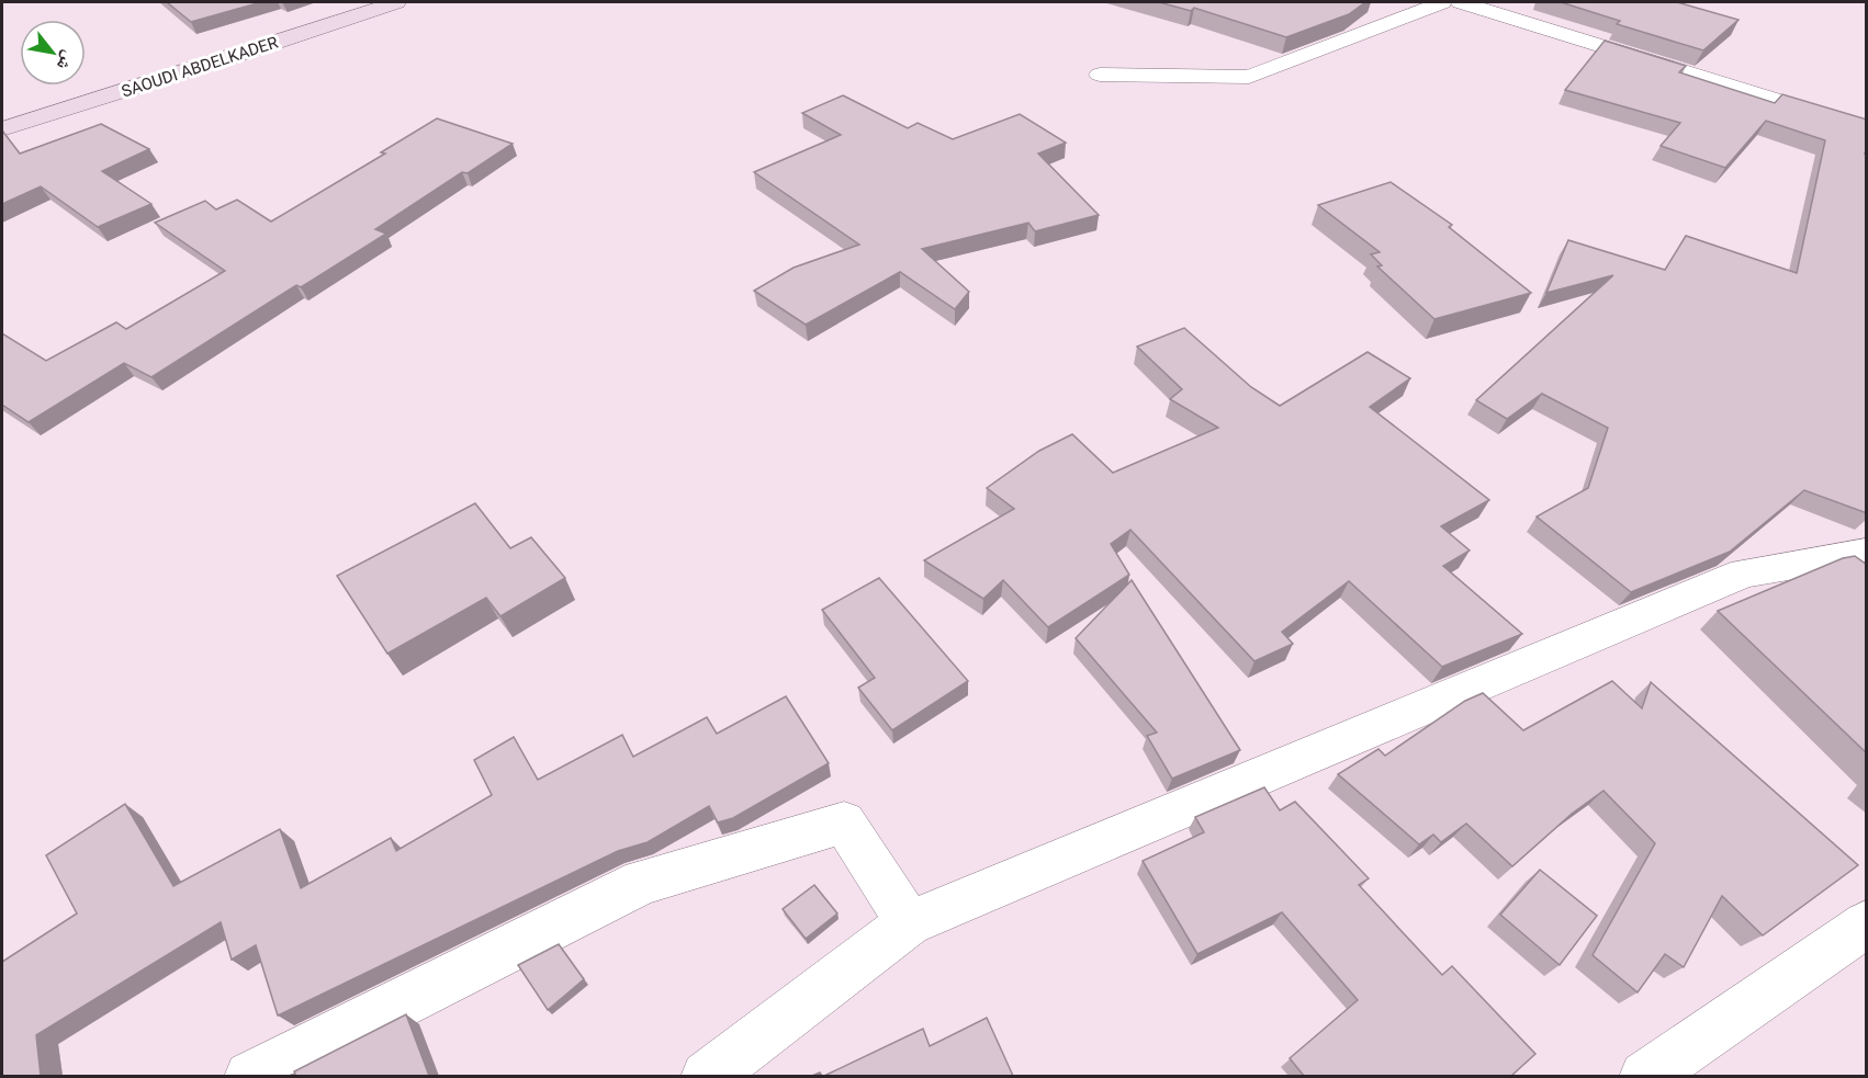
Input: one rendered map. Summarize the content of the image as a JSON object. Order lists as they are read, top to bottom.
{
  "streets": {
    "main road": ["SAOUDI ABDELKADER"]
  },
  "north": "bottom right"
}
